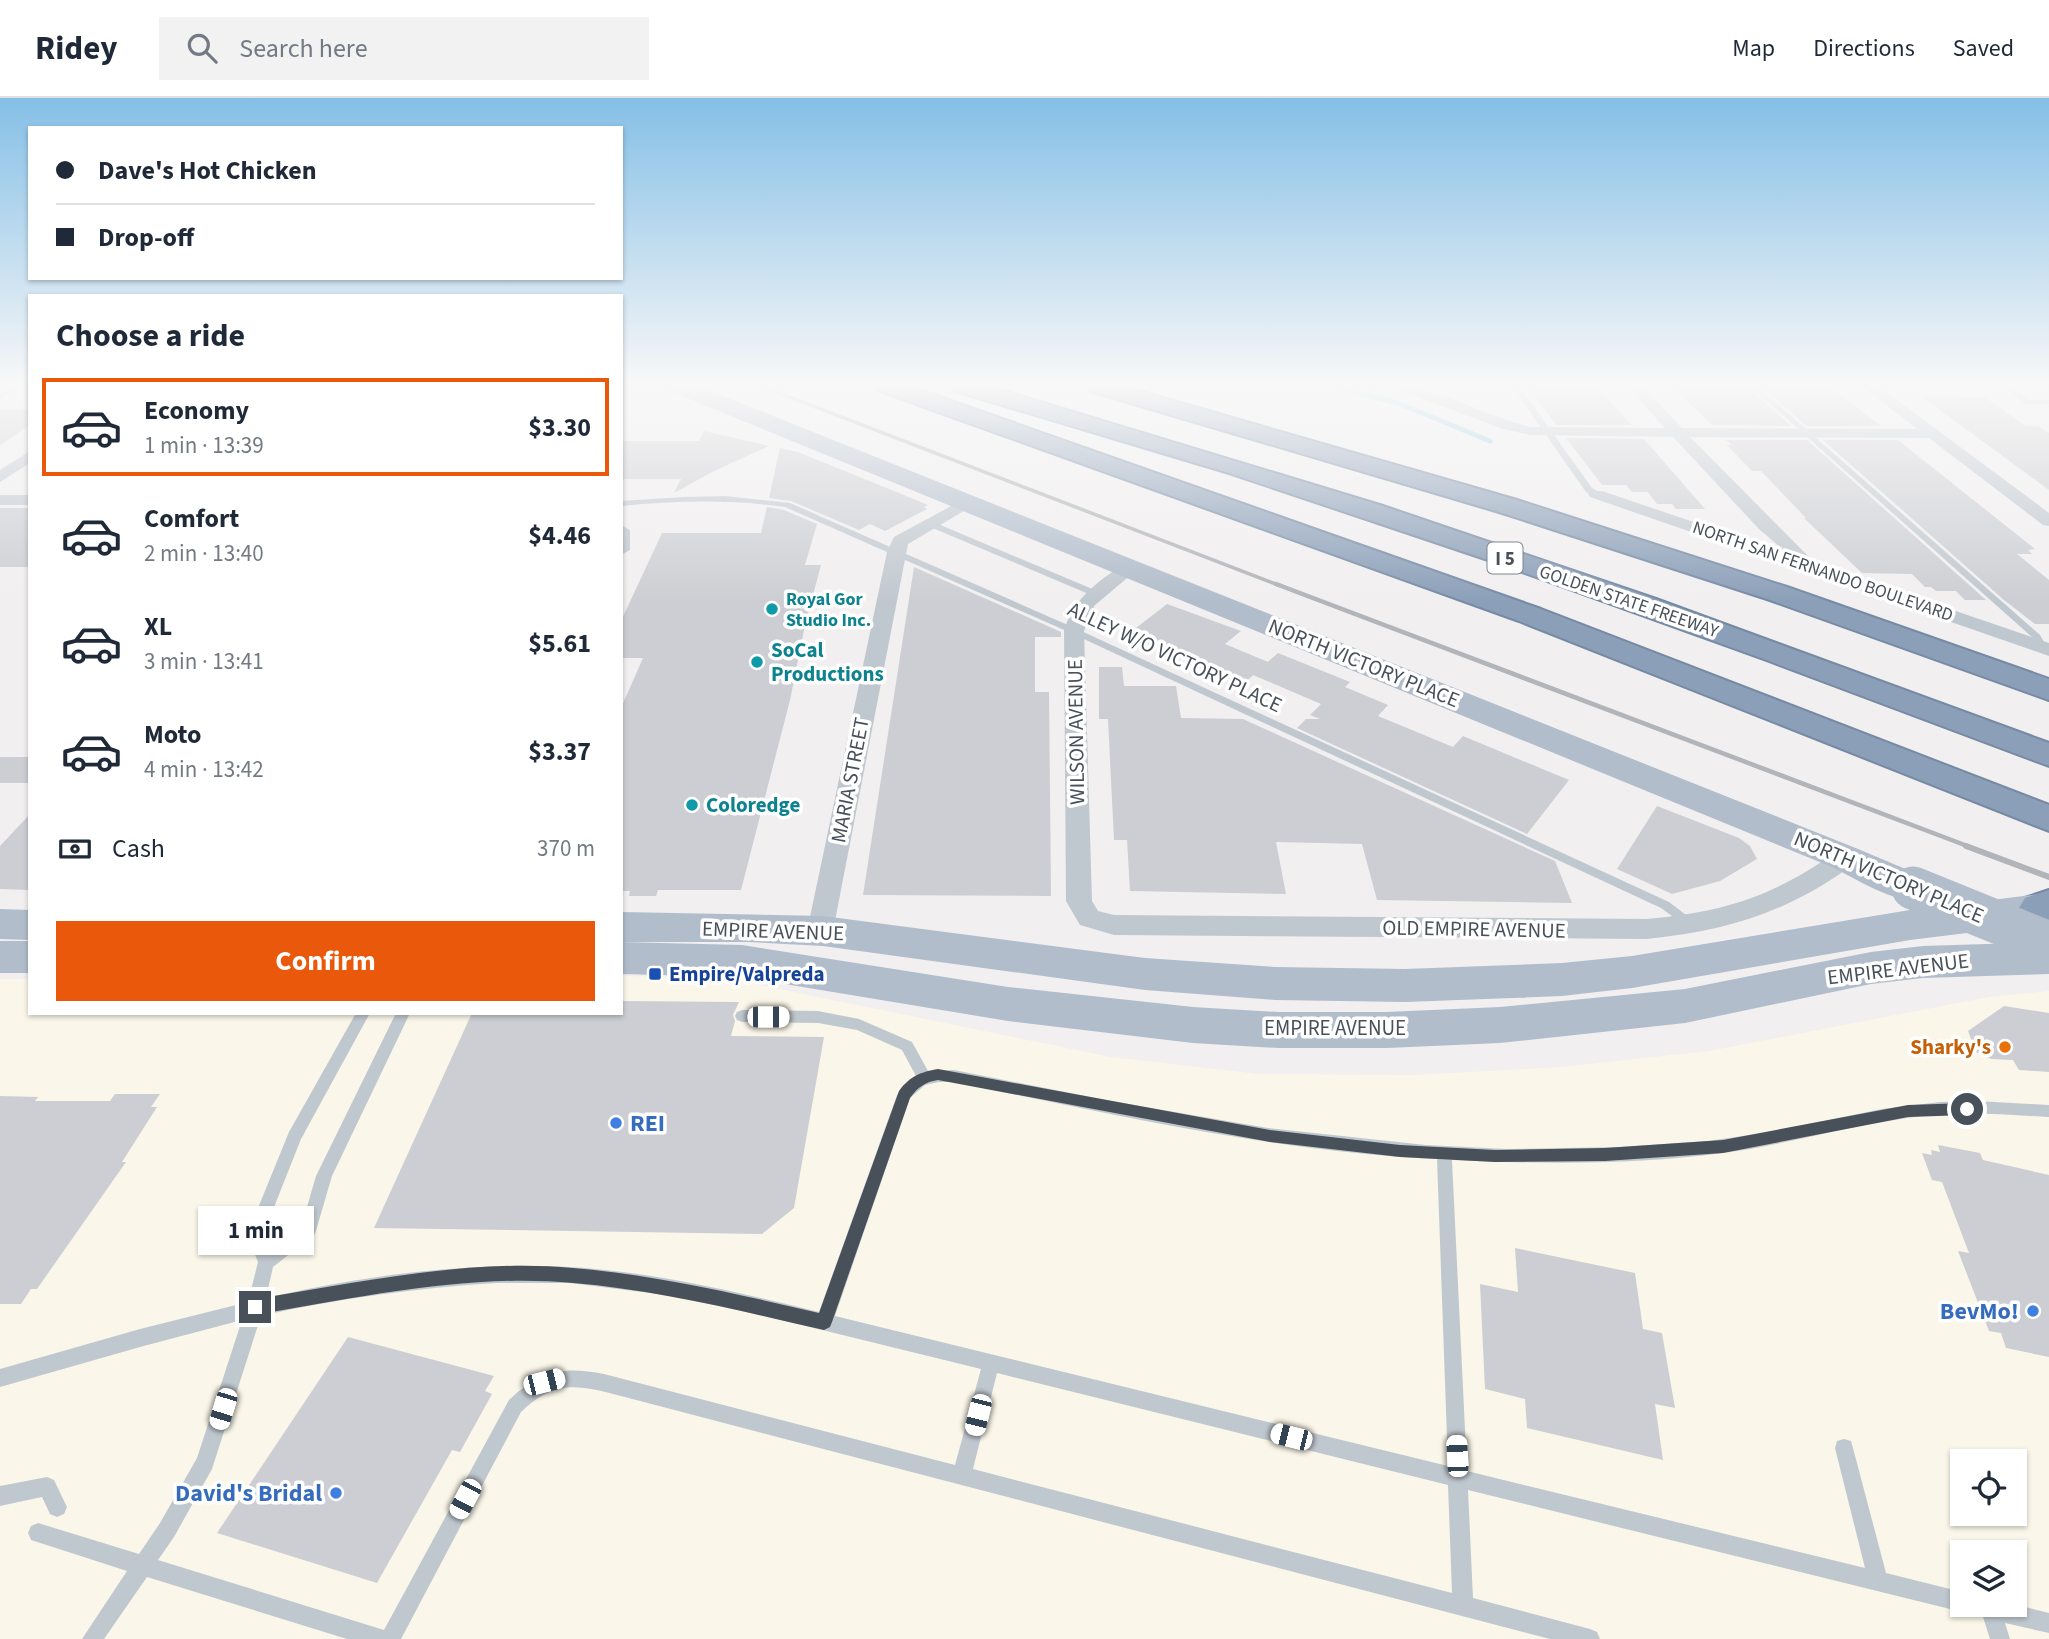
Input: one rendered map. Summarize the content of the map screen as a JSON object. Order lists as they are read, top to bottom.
{
  "streets": {
    "highway": ["I 5", "GOLDEN STATE FREEWAY"],
    "main road": ["NORTH VICTORY PLACE", "EMPIRE AVENUE"],
    "street": [
      "NORTH SAN FERNANDO BOULEVARD",
      "WILSON AVENUE",
      "MARIA STREET",
      "OLD EMPIRE AVENUE"
    ],
    "lane": ["ALLEY W/O VICTORY PLACE"]
  },
  "crossings": [
    ["ALLEY W/O VICTORY PLACE", "WILSON AVENUE"],
    ["ALLEY W/O VICTORY PLACE", "MARIA STREET"],
    ["ALLEY W/O VICTORY PLACE", "OLD EMPIRE AVENUE"],
    ["NORTH VICTORY PLACE", "WILSON AVENUE"],
    ["NORTH VICTORY PLACE", "OLD EMPIRE AVENUE"],
    ["NORTH VICTORY PLACE", "EMPIRE AVENUE"],
    ["WILSON AVENUE", "OLD EMPIRE AVENUE"],
    ["MARIA STREET", "EMPIRE AVENUE"]
  ],
  "places": {
    "other": [
      "Royal Gor Studio Inc.",
      "SoCal Productions",
      "Coloredge",
      "Sharky's",
      "REI",
      "BevMo!",
      "David's Bridal"
    ],
    "transit": ["Empire/Valpreda"]
  },
  "page": {
    "header": "Ridey",
    "search": "Search here",
    "nav": ["Map", "Directions", "Saved"],
    "banner": ["Dave's Hot Chicken", "Drop-off"],
    "heading": "Choose a ride",
    "list": [
      {
        "name": "Economy",
        "note": "1 min · 13:39",
        "value": "$3.30"
      },
      {
        "name": "Comfort",
        "note": "2 min · 13:40",
        "value": "$4.46"
      },
      {
        "name": "XL",
        "note": "3 min · 13:41",
        "value": "$5.61"
      },
      {
        "name": "Moto",
        "note": "4 min · 13:42",
        "value": "$3.37"
      }
    ],
    "pay": ["Cash", "370 m"],
    "buttons": "Confirm",
    "bubble": "1 min"
  }
}
